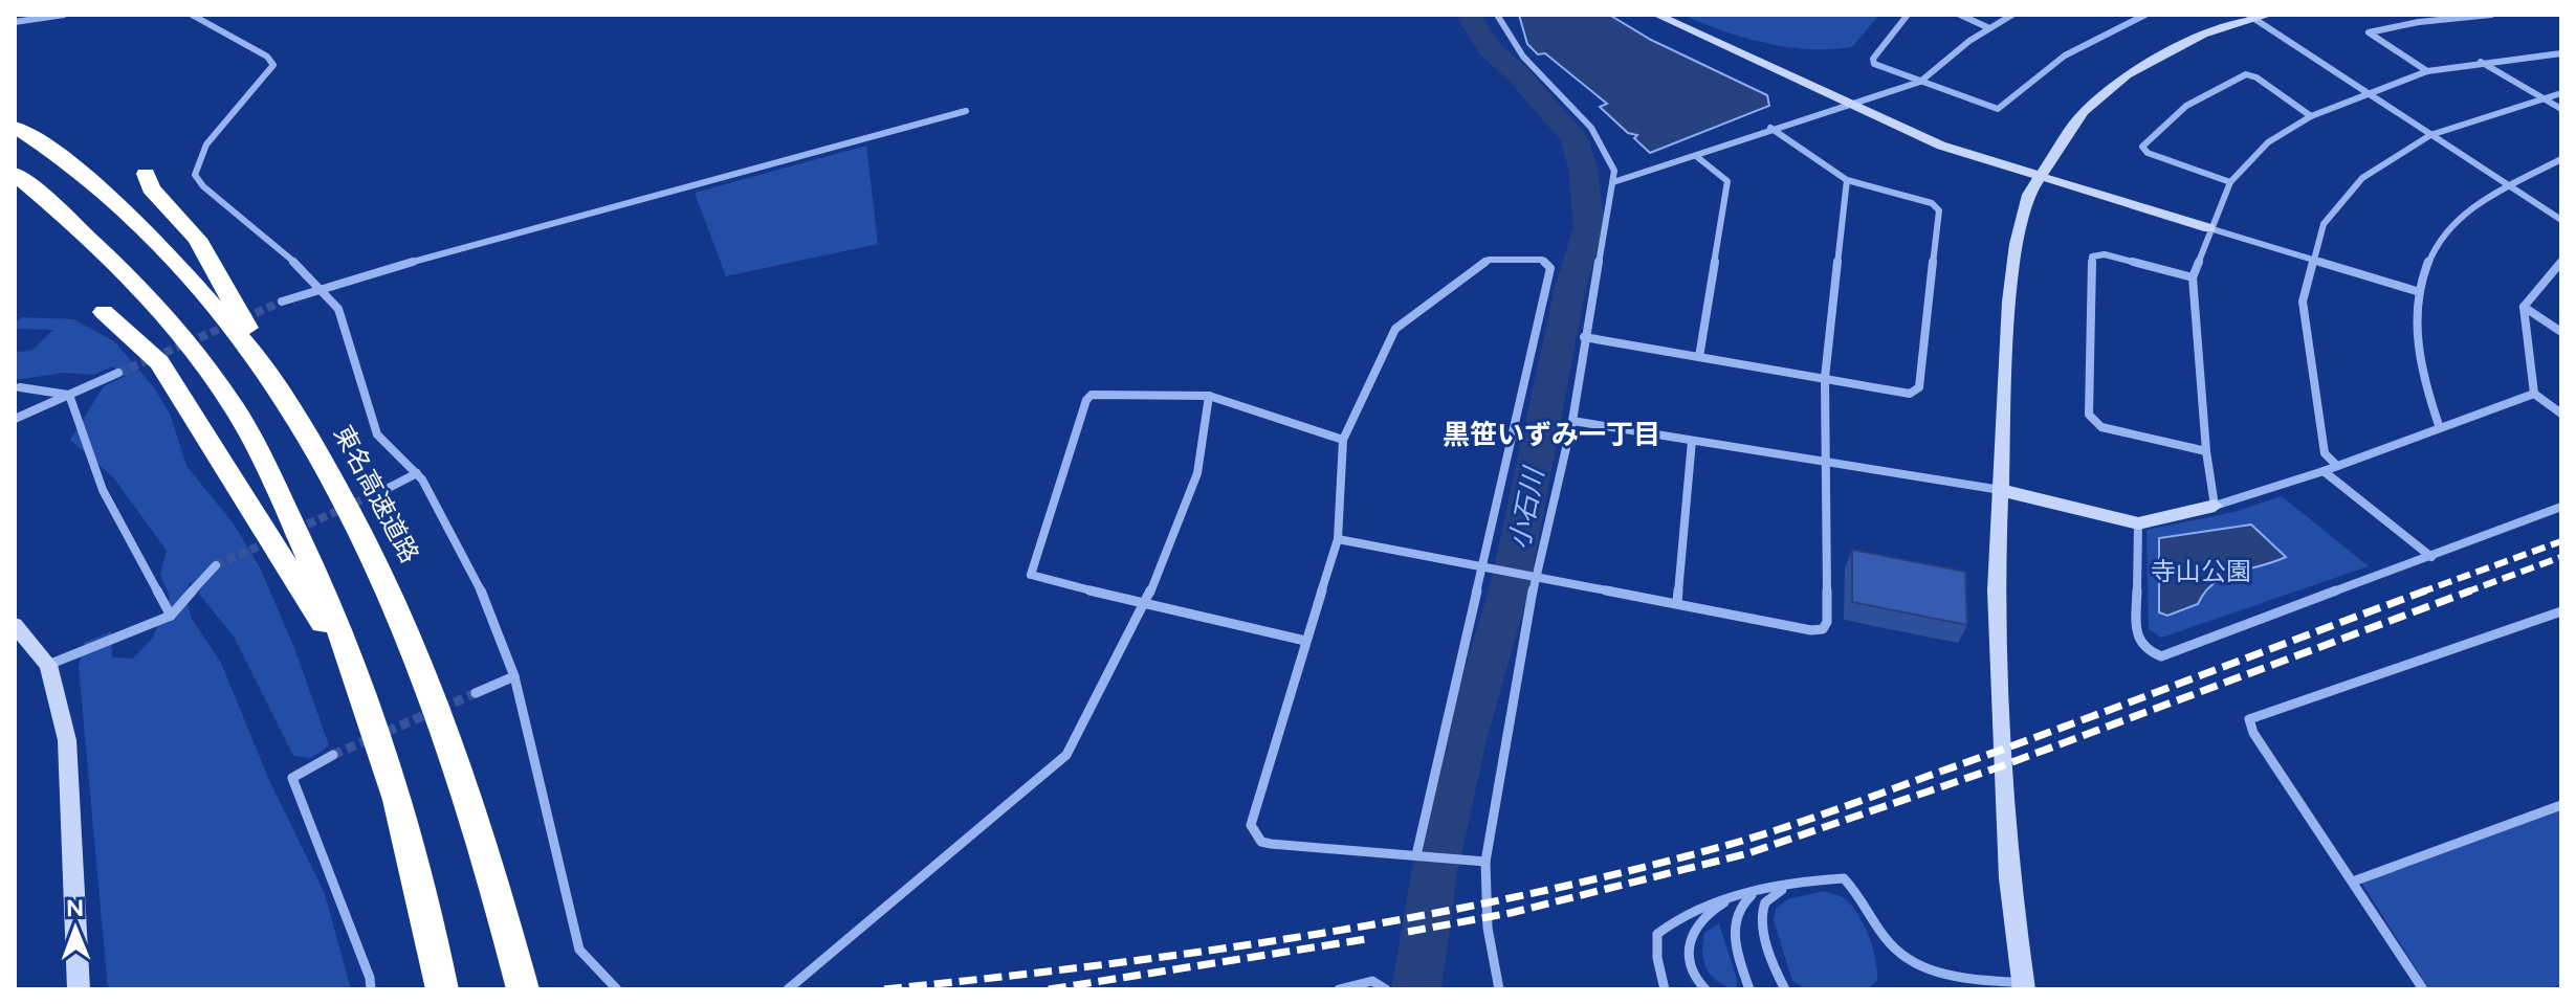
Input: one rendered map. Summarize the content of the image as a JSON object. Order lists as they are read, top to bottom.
{
  "streets": {
    "highway": ["東名高速道路"]
  },
  "districts": ["黒笹いずみ一丁目"],
  "water": ["小石川"],
  "parks": ["寺山公園"],
  "north": "top"
}
